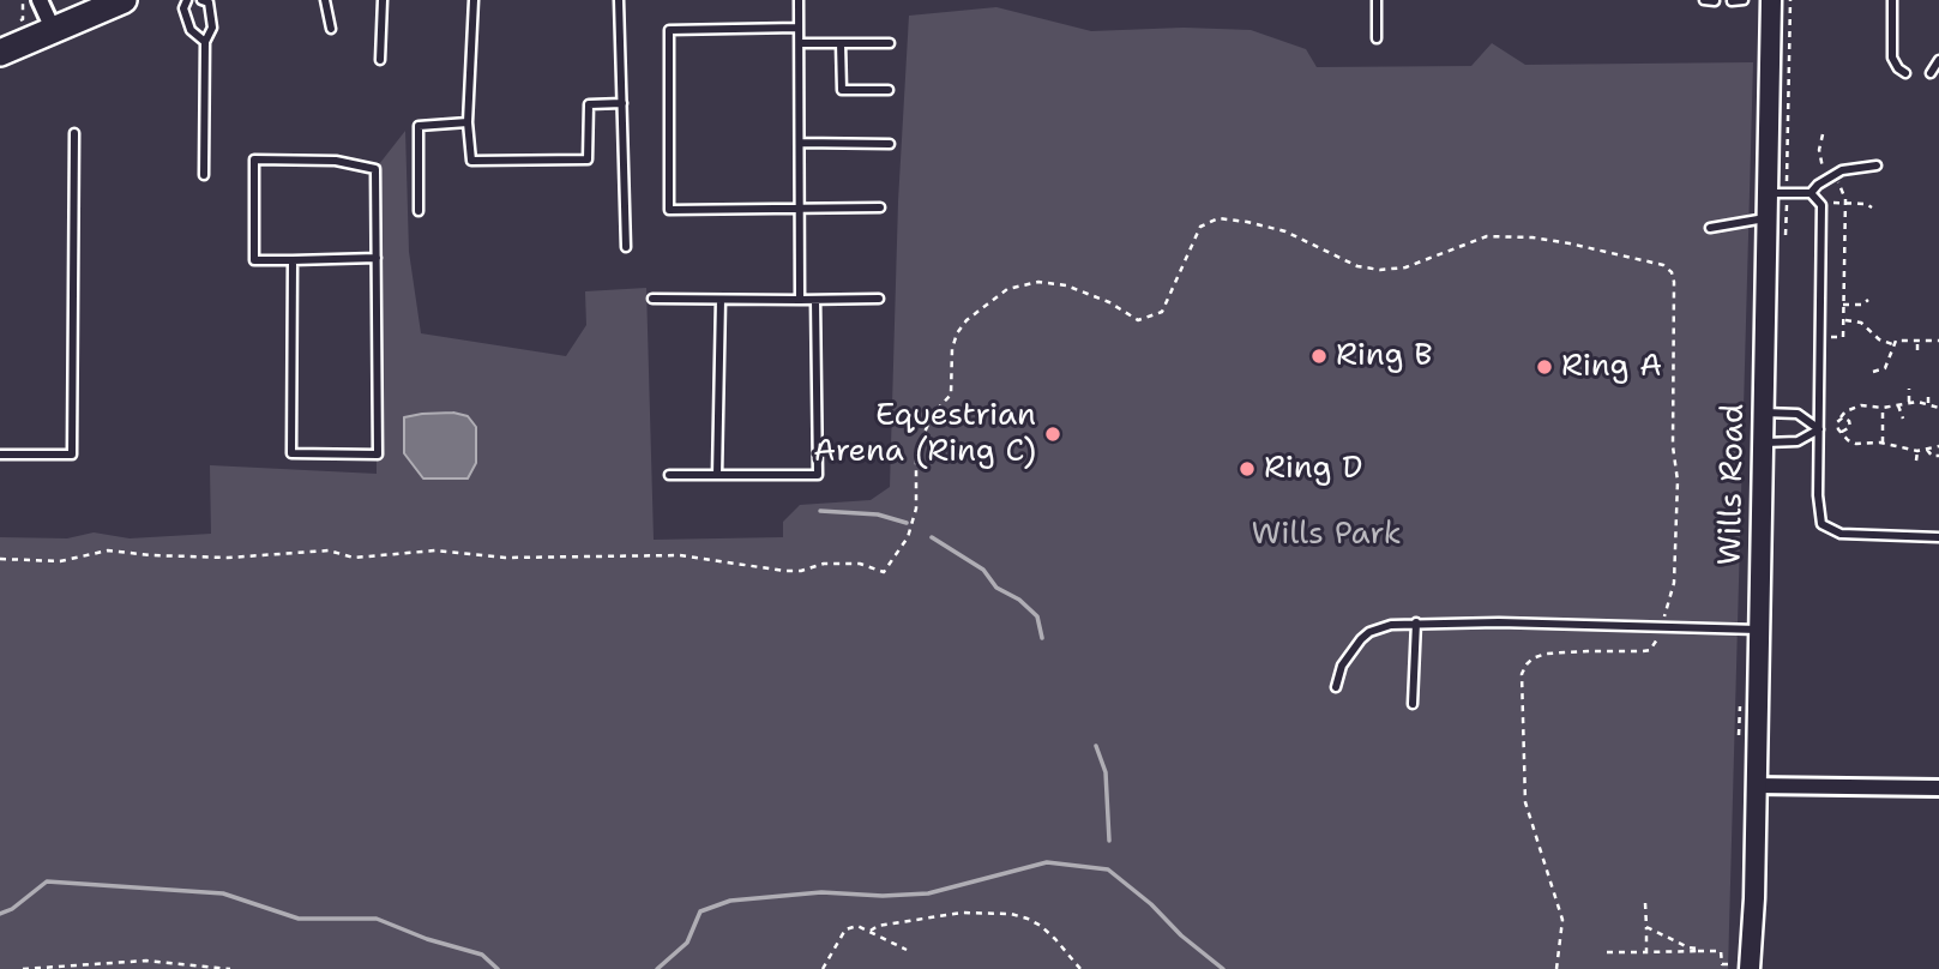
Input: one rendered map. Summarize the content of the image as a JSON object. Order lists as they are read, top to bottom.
{
  "streets": {
    "street": ["Wills Road"]
  },
  "parks": ["Wills Park"],
  "places": [
    "Ring B",
    "Ring A",
    "Equestrian Arena (Ring C)",
    "Ring D"
  ]
}
